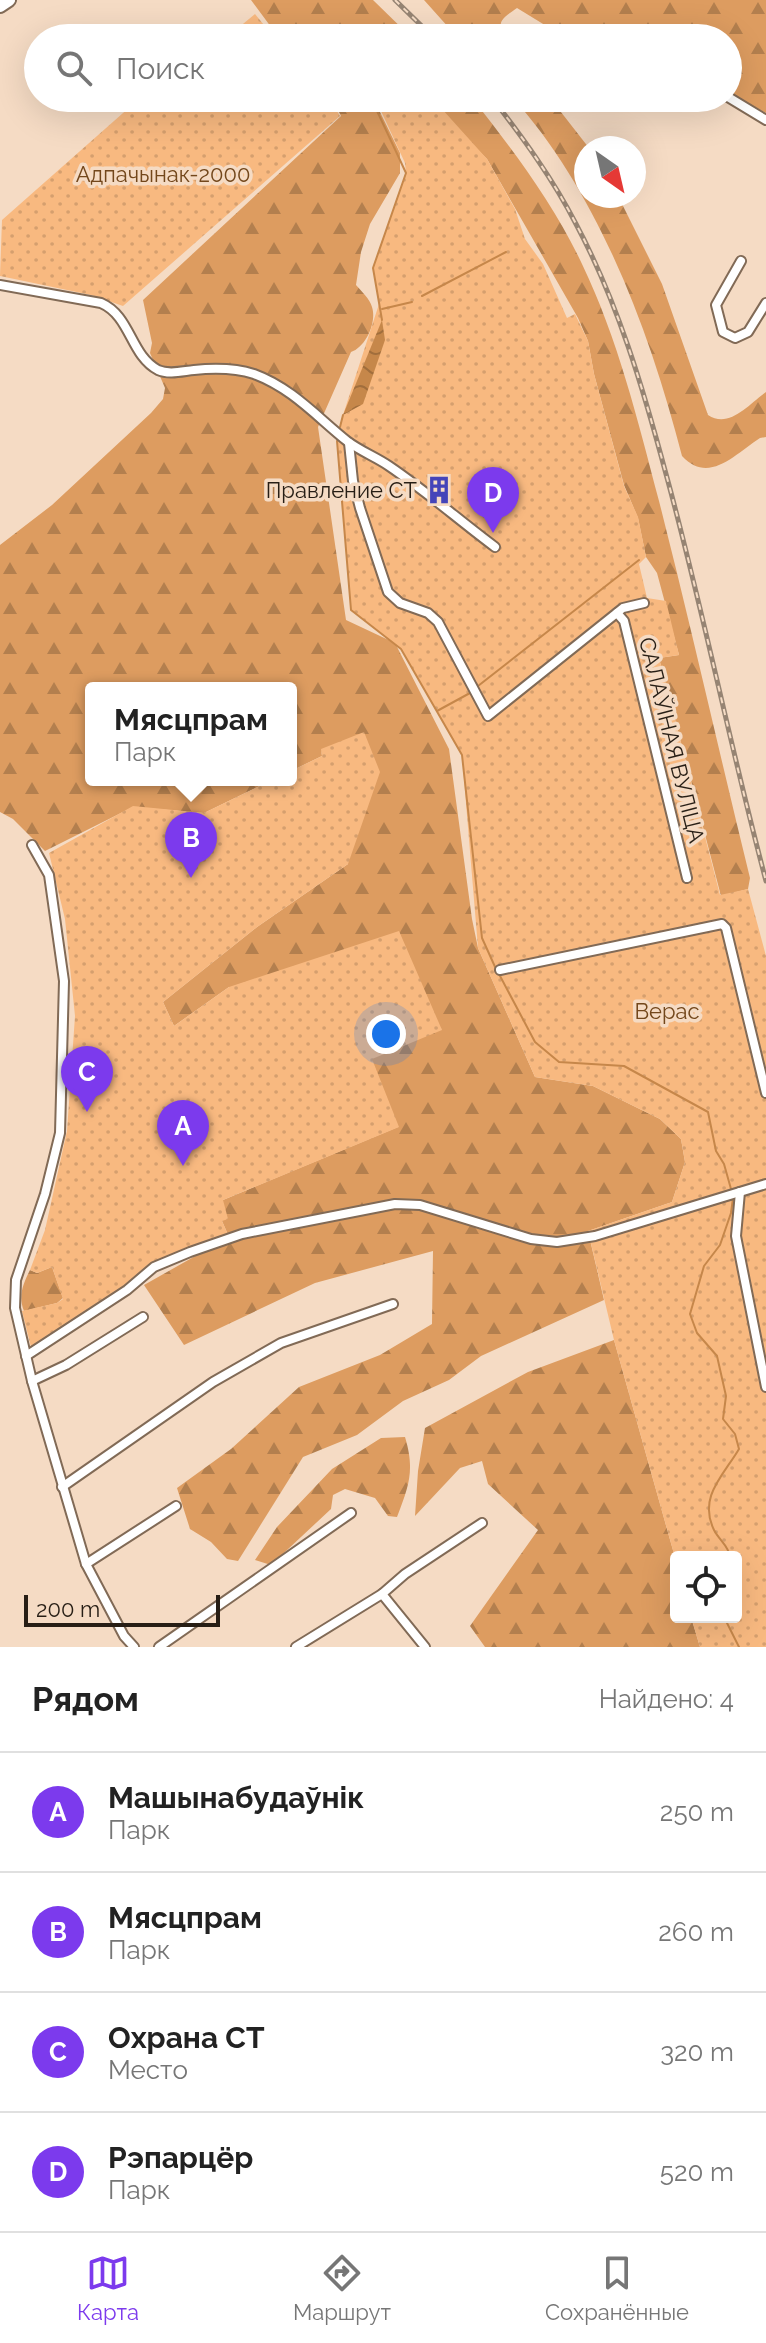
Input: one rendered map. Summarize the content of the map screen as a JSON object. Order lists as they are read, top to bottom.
{
  "streets": {
    "street": ["САЛАЎІНАЯ ВУЛІЦА"]
  },
  "parks": ["Адпачынак-2000", "Верас"],
  "places": {
    "building": ["Правление СТ"]
  },
  "scale_bar": "200 m",
  "north": "bottom right",
  "page": {
    "search": "Поиск",
    "pins": [
      "D",
      "B",
      "C",
      "A"
    ],
    "popup": ["Мясцпрам", "Парк"],
    "scale": "200 m",
    "heading": ["Рядом", "Найдено: 4"],
    "list": [
      {
        "mark": "A",
        "name": "Машынабудаўнік",
        "note": "Парк",
        "value": "250 m"
      },
      {
        "mark": "B",
        "name": "Мясцпрам",
        "note": "Парк",
        "value": "260 m"
      },
      {
        "mark": "C",
        "name": "Охрана СТ",
        "note": "Место",
        "value": "320 m"
      },
      {
        "mark": "D",
        "name": "Рэпарцёр",
        "note": "Парк",
        "value": "520 m"
      }
    ],
    "nav": ["Карта", "Маршрут", "Сохранённые"]
  }
}
